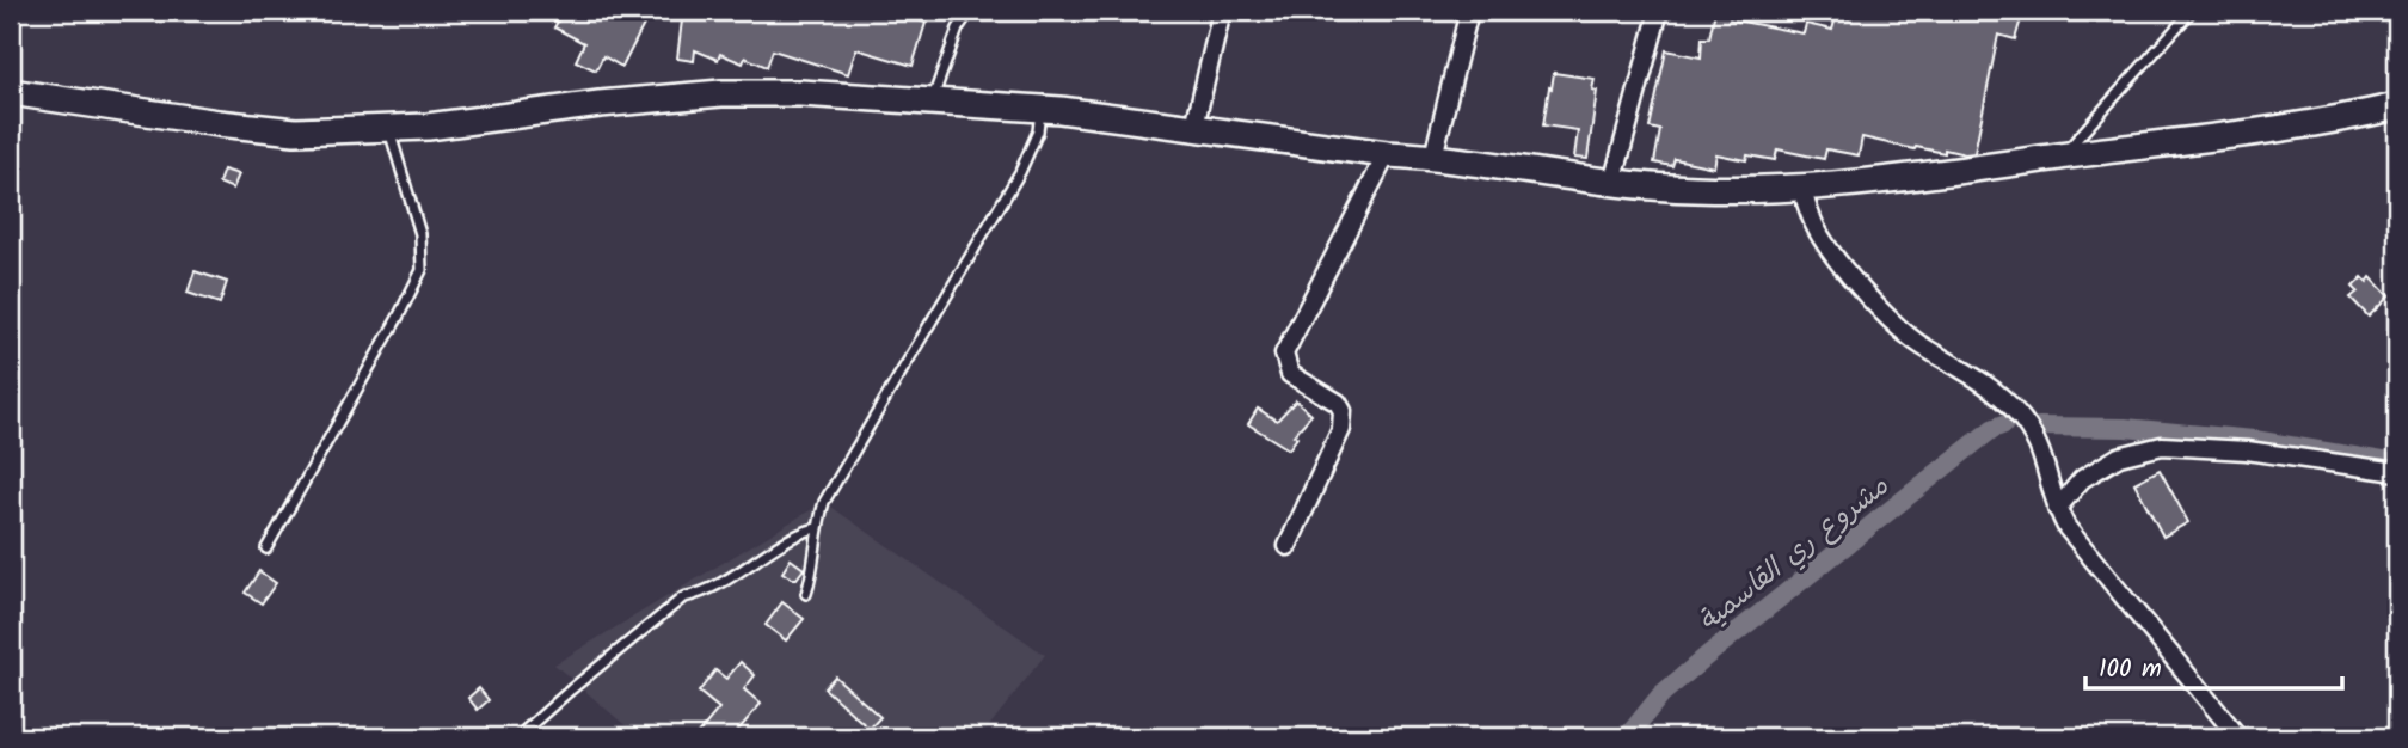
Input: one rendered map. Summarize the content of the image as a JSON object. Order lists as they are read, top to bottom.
{
  "water": ["مشروع ري القاسمية"],
  "scale_bar": "100 m"
}
